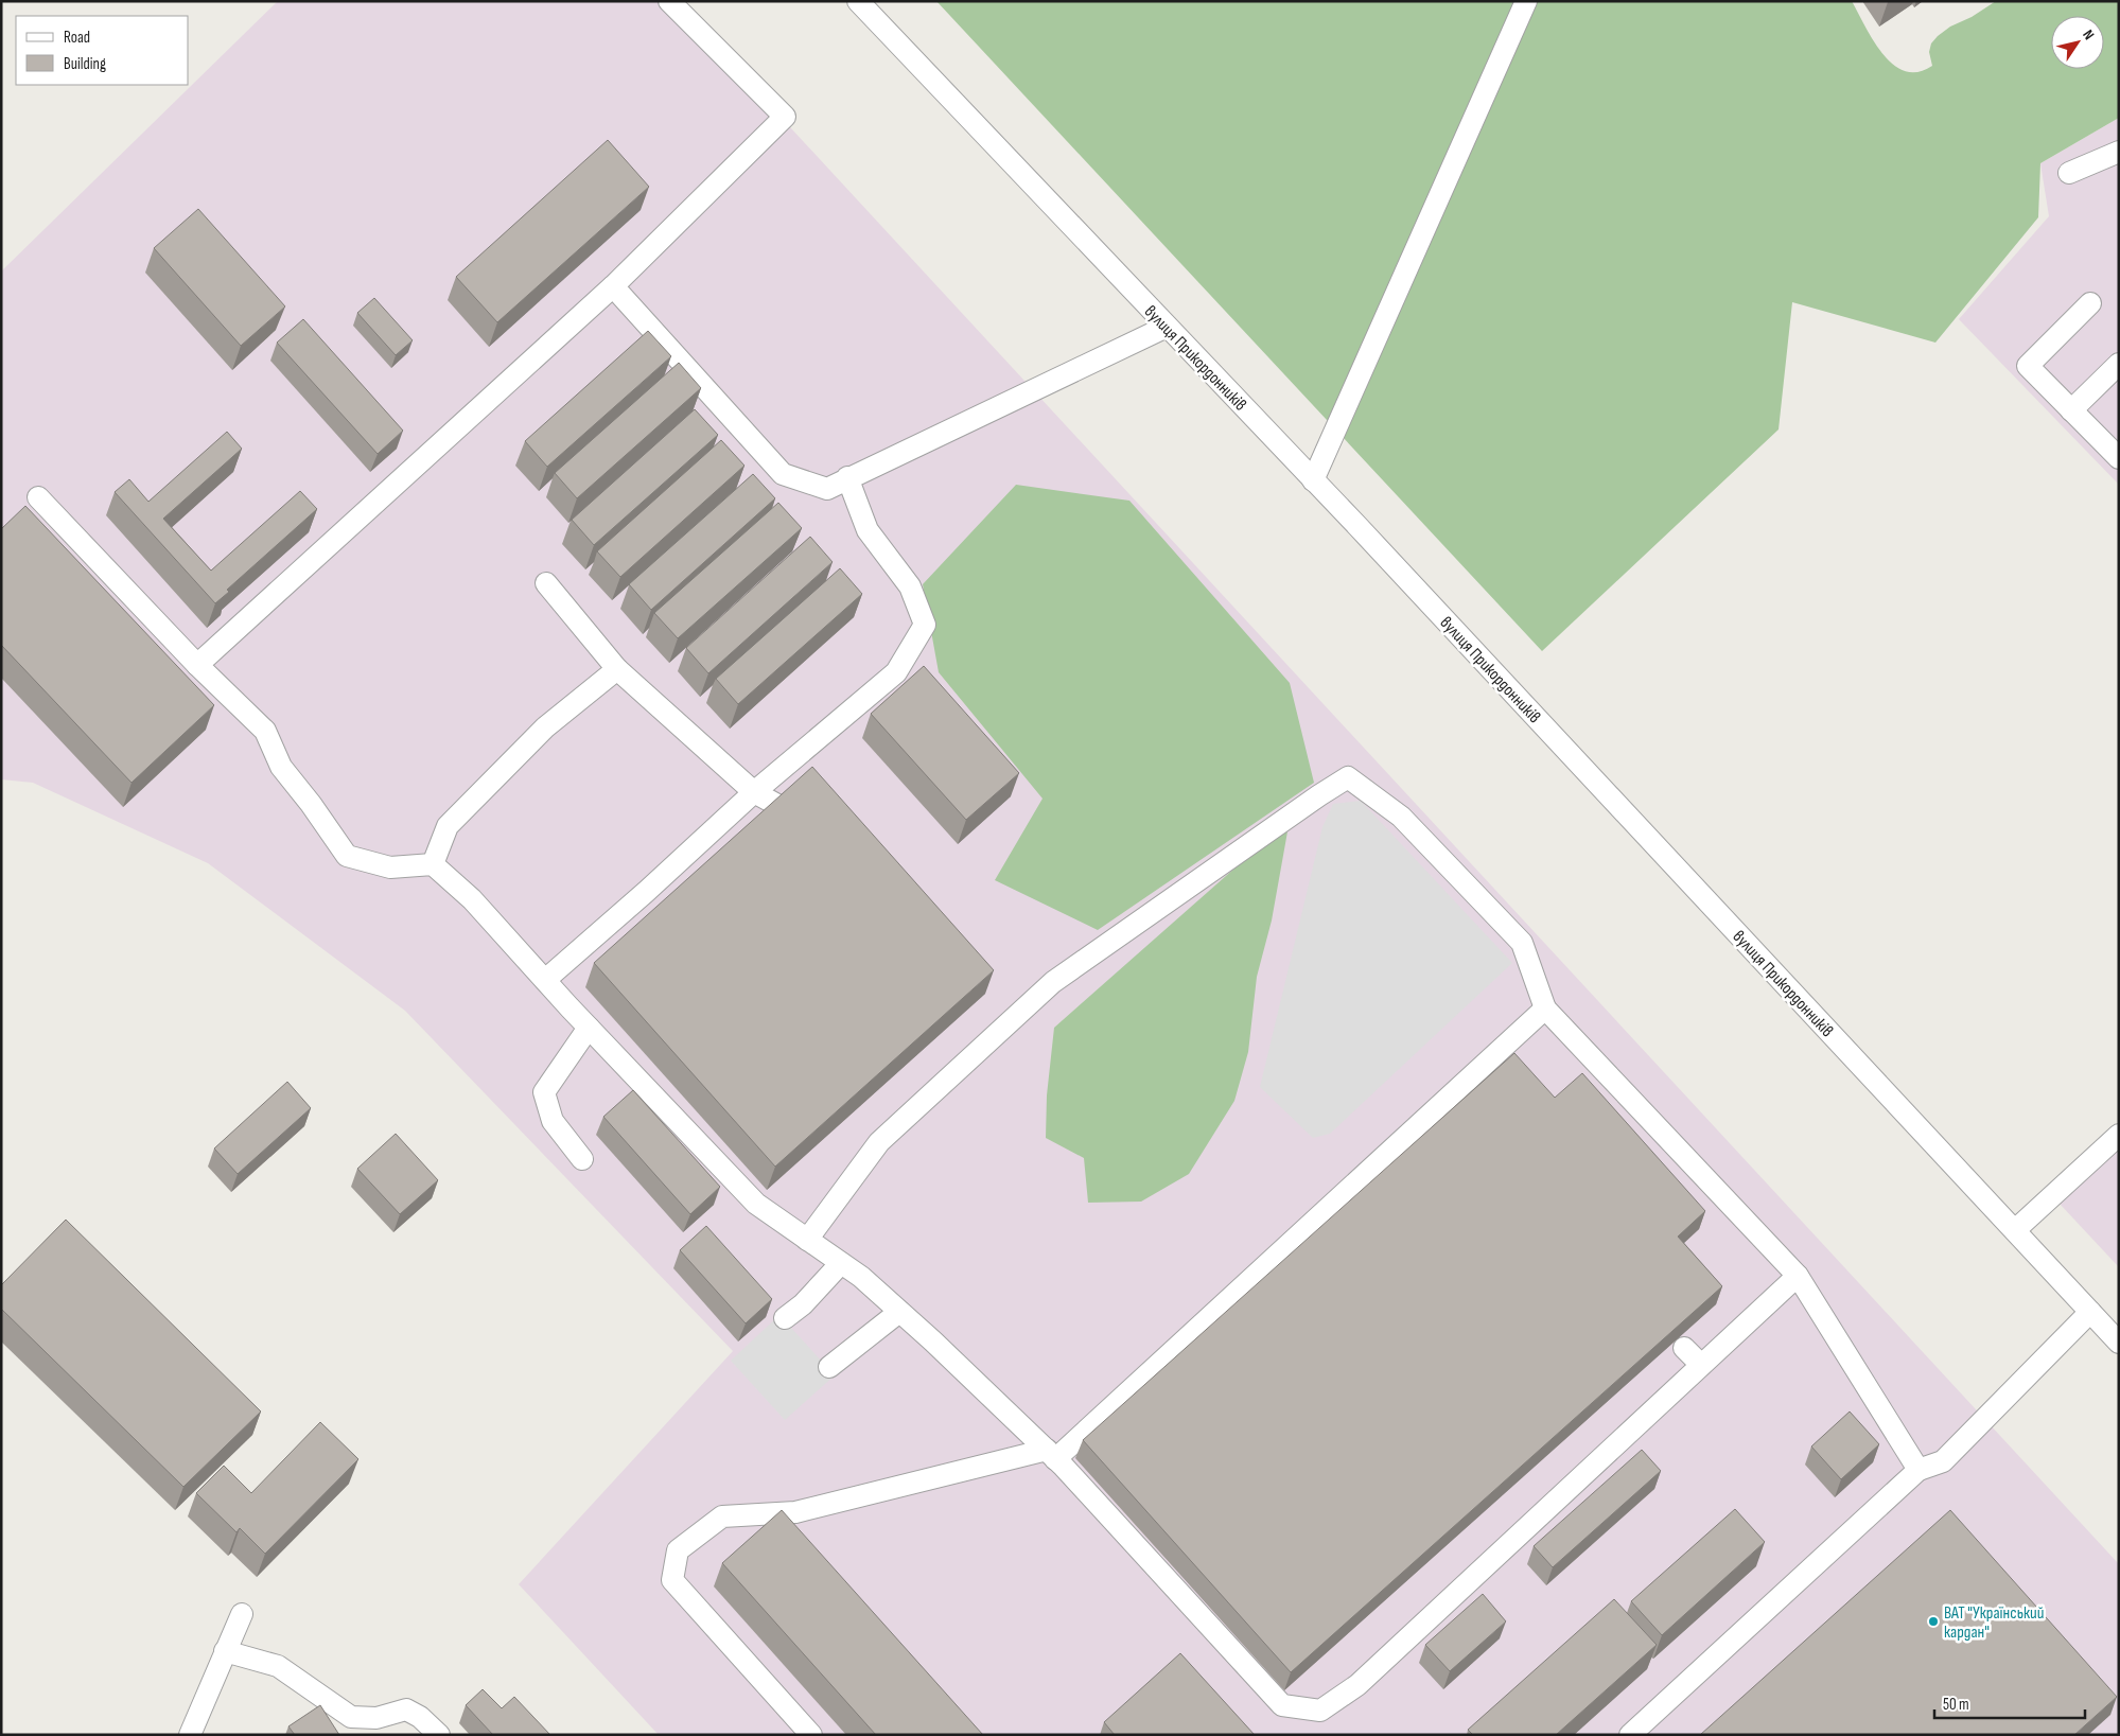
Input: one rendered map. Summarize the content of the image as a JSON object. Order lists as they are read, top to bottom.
{
  "streets": {
    "street": ["вулиця Прикордонників"]
  },
  "places": ["ВАТ \"Український кардан\""],
  "legend": ["Road", "Building"],
  "scale_bar": "50 m",
  "north": "top right"
}
